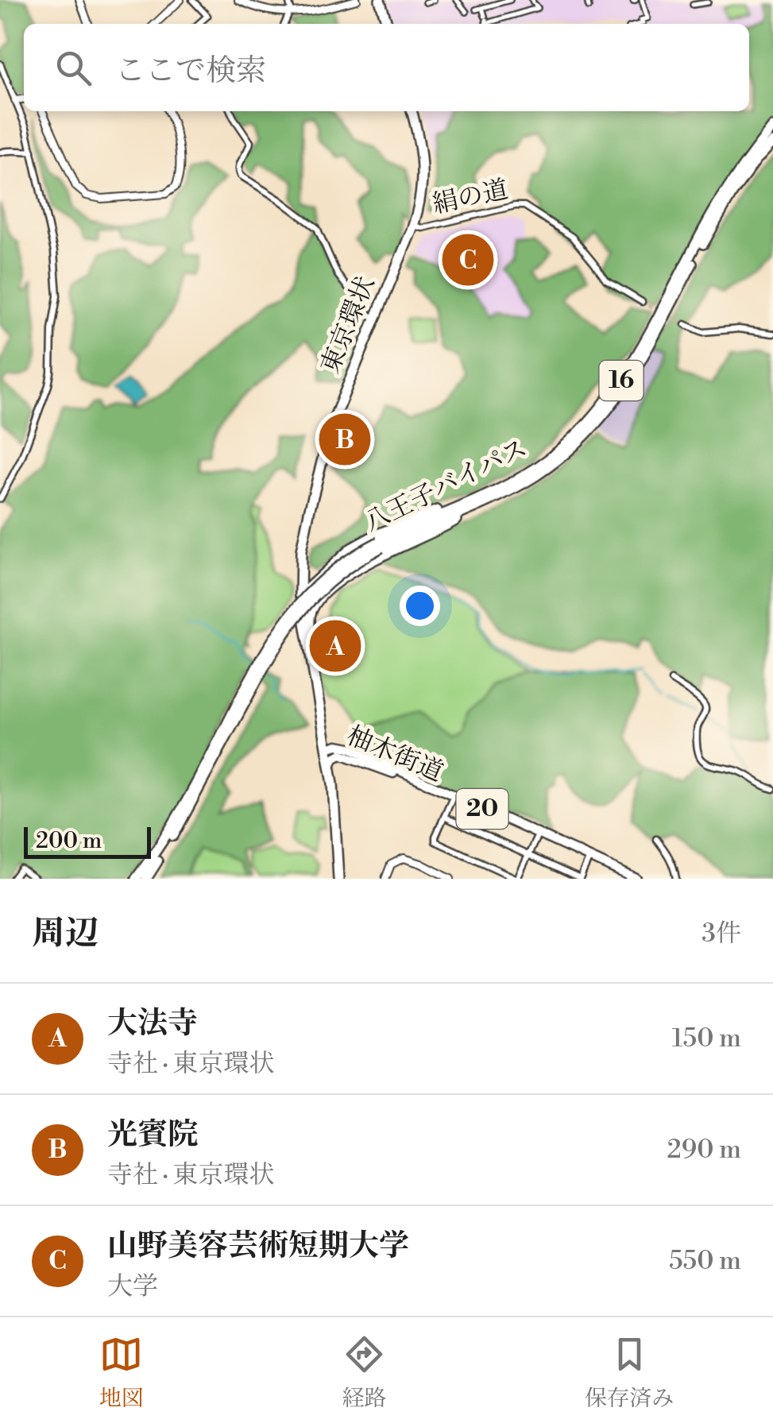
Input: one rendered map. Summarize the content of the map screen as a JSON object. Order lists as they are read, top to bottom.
{
  "streets": {
    "highway": ["東京環状", "16", "八王子バイパス"],
    "main road": ["柚木街道", "20"],
    "street": ["絹の道"]
  },
  "crossings": [
    ["絹の道", "東京環状"],
    ["東京環状", "16"],
    ["東京環状", "柚木街道"],
    ["東京環状", "20"],
    ["16", "八王子バイパス"],
    ["柚木街道", "20"]
  ],
  "scale_bar": "200 m",
  "page": {
    "search": "ここで検索",
    "pins": ["C", "B", "A"],
    "scale": "200 m",
    "heading": ["周辺", "3件"],
    "list": [
      {
        "mark": "A",
        "name": "大法寺",
        "note": "寺社 · 東京環状",
        "value": "150 m"
      },
      {
        "mark": "B",
        "name": "光賓院",
        "note": "寺社 · 東京環状",
        "value": "290 m"
      },
      {
        "mark": "C",
        "name": "山野美容芸術短期大学",
        "note": "大学",
        "value": "550 m"
      }
    ],
    "nav": ["地図", "経路", "保存済み"]
  }
}
